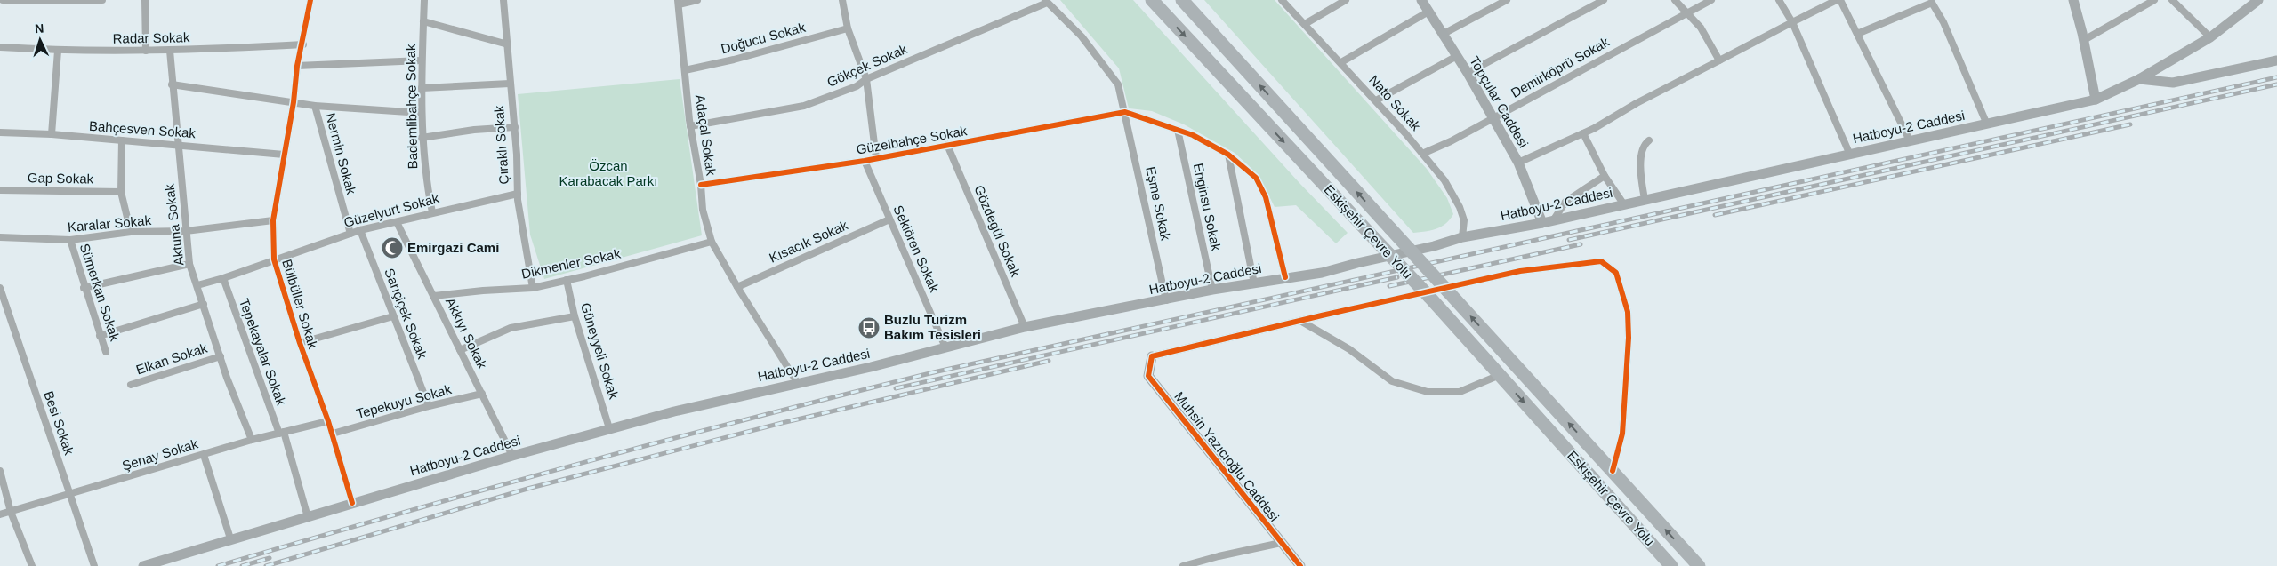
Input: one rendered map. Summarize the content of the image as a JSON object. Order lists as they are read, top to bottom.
{
  "streets": {
    "highway": ["Eskişehir Çevre Yolu"],
    "main road": ["Topçular Caddesi", "Hatboyu-2 Caddesi", "Muhsin Yazıcıoğlu Caddesi"],
    "street": [
      "Radar Sokak",
      "Doğucu Sokak",
      "Gökçek Sokak",
      "Demirköprü Sokak",
      "Nato Sokak",
      "Bademlibahçe Sokak",
      "Bahçesven Sokak",
      "Adaçal Sokak",
      "Güzelbahçe Sokak",
      "Çıraklı Sokak",
      "Nermin Sokak",
      "Gap Sokak",
      "Eşme Sokak",
      "Enginsu Sokak",
      "Güzelyurt Sokak",
      "Karalar Sokak",
      "Aktuna Sokak",
      "Gözdegül Sokak",
      "Kısacık Sokak",
      "Sekiören Sokak",
      "Dikmenler Sokak",
      "Sümerkan Sokak",
      "Bülbüller Sokak",
      "Sarıçiçek Sokak",
      "Akkıyı Sokak",
      "Güneyyeli Sokak",
      "Tepekayalar Sokak",
      "Elkan Sokak",
      "Tepekuyu Sokak",
      "Besi Sokak",
      "Şenay Sokak"
    ]
  },
  "crossings": [
    ["Radar Sokak", "Aktuna Sokak"],
    ["Radar Sokak", "Bülbüller Sokak"],
    ["Doğucu Sokak", "Adaçal Sokak"],
    ["Gökçek Sokak", "Adaçal Sokak"],
    ["Gökçek Sokak", "Eşme Sokak"],
    ["Demirköprü Sokak", "Topçular Caddesi"],
    ["Demirköprü Sokak", "Nato Sokak"],
    ["Topçular Caddesi", "Hatboyu-2 Caddesi"],
    ["Nato Sokak", "Hatboyu-2 Caddesi"],
    ["Bademlibahçe Sokak", "Güzelyurt Sokak"],
    ["Hatboyu-2 Caddesi", "Adaçal Sokak"],
    ["Hatboyu-2 Caddesi", "Eşme Sokak"],
    ["Hatboyu-2 Caddesi", "Enginsu Sokak"],
    ["Hatboyu-2 Caddesi", "Gözdegül Sokak"],
    ["Hatboyu-2 Caddesi", "Sekiören Sokak"],
    ["Hatboyu-2 Caddesi", "Bülbüller Sokak"],
    ["Hatboyu-2 Caddesi", "Akkıyı Sokak"],
    ["Hatboyu-2 Caddesi", "Güneyyeli Sokak"],
    ["Hatboyu-2 Caddesi", "Tepekayalar Sokak"],
    ["Bahçesven Sokak", "Aktuna Sokak"],
    ["Bahçesven Sokak", "Bülbüller Sokak"],
    ["Adaçal Sokak", "Güzelbahçe Sokak"],
    ["Adaçal Sokak", "Kısacık Sokak"],
    ["Adaçal Sokak", "Dikmenler Sokak"],
    ["Güzelbahçe Sokak", "Eşme Sokak"],
    ["Güzelbahçe Sokak", "Gözdegül Sokak"],
    ["Güzelbahçe Sokak", "Sekiören Sokak"],
    ["Çıraklı Sokak", "Güzelyurt Sokak"],
    ["Çıraklı Sokak", "Dikmenler Sokak"],
    ["Nermin Sokak", "Güzelyurt Sokak"],
    ["Güzelyurt Sokak", "Aktuna Sokak"],
    ["Güzelyurt Sokak", "Bülbüller Sokak"],
    ["Güzelyurt Sokak", "Sarıçiçek Sokak"],
    ["Güzelyurt Sokak", "Akkıyı Sokak"],
    ["Güzelyurt Sokak", "Tepekayalar Sokak"],
    ["Karalar Sokak", "Aktuna Sokak"],
    ["Karalar Sokak", "Sümerkan Sokak"],
    ["Karalar Sokak", "Bülbüller Sokak"],
    ["Aktuna Sokak", "Elkan Sokak"],
    ["Aktuna Sokak", "Şenay Sokak"],
    ["Kısacık Sokak", "Sekiören Sokak"],
    ["Dikmenler Sokak", "Akkıyı Sokak"],
    ["Dikmenler Sokak", "Güneyyeli Sokak"],
    ["Bülbüller Sokak", "Tepekuyu Sokak"],
    ["Bülbüller Sokak", "Şenay Sokak"],
    ["Sarıçiçek Sokak", "Tepekuyu Sokak"],
    ["Akkıyı Sokak", "Tepekuyu Sokak"],
    ["Tepekayalar Sokak", "Şenay Sokak"],
    ["Besi Sokak", "Şenay Sokak"]
  ],
  "parks": ["Özcan Karabacak Parkı"],
  "places": {
    "mosque": ["Emirgazi Cami"],
    "bus stop": ["Buzlu Turizm Bakım Tesisleri"]
  },
  "north": "top"
}
